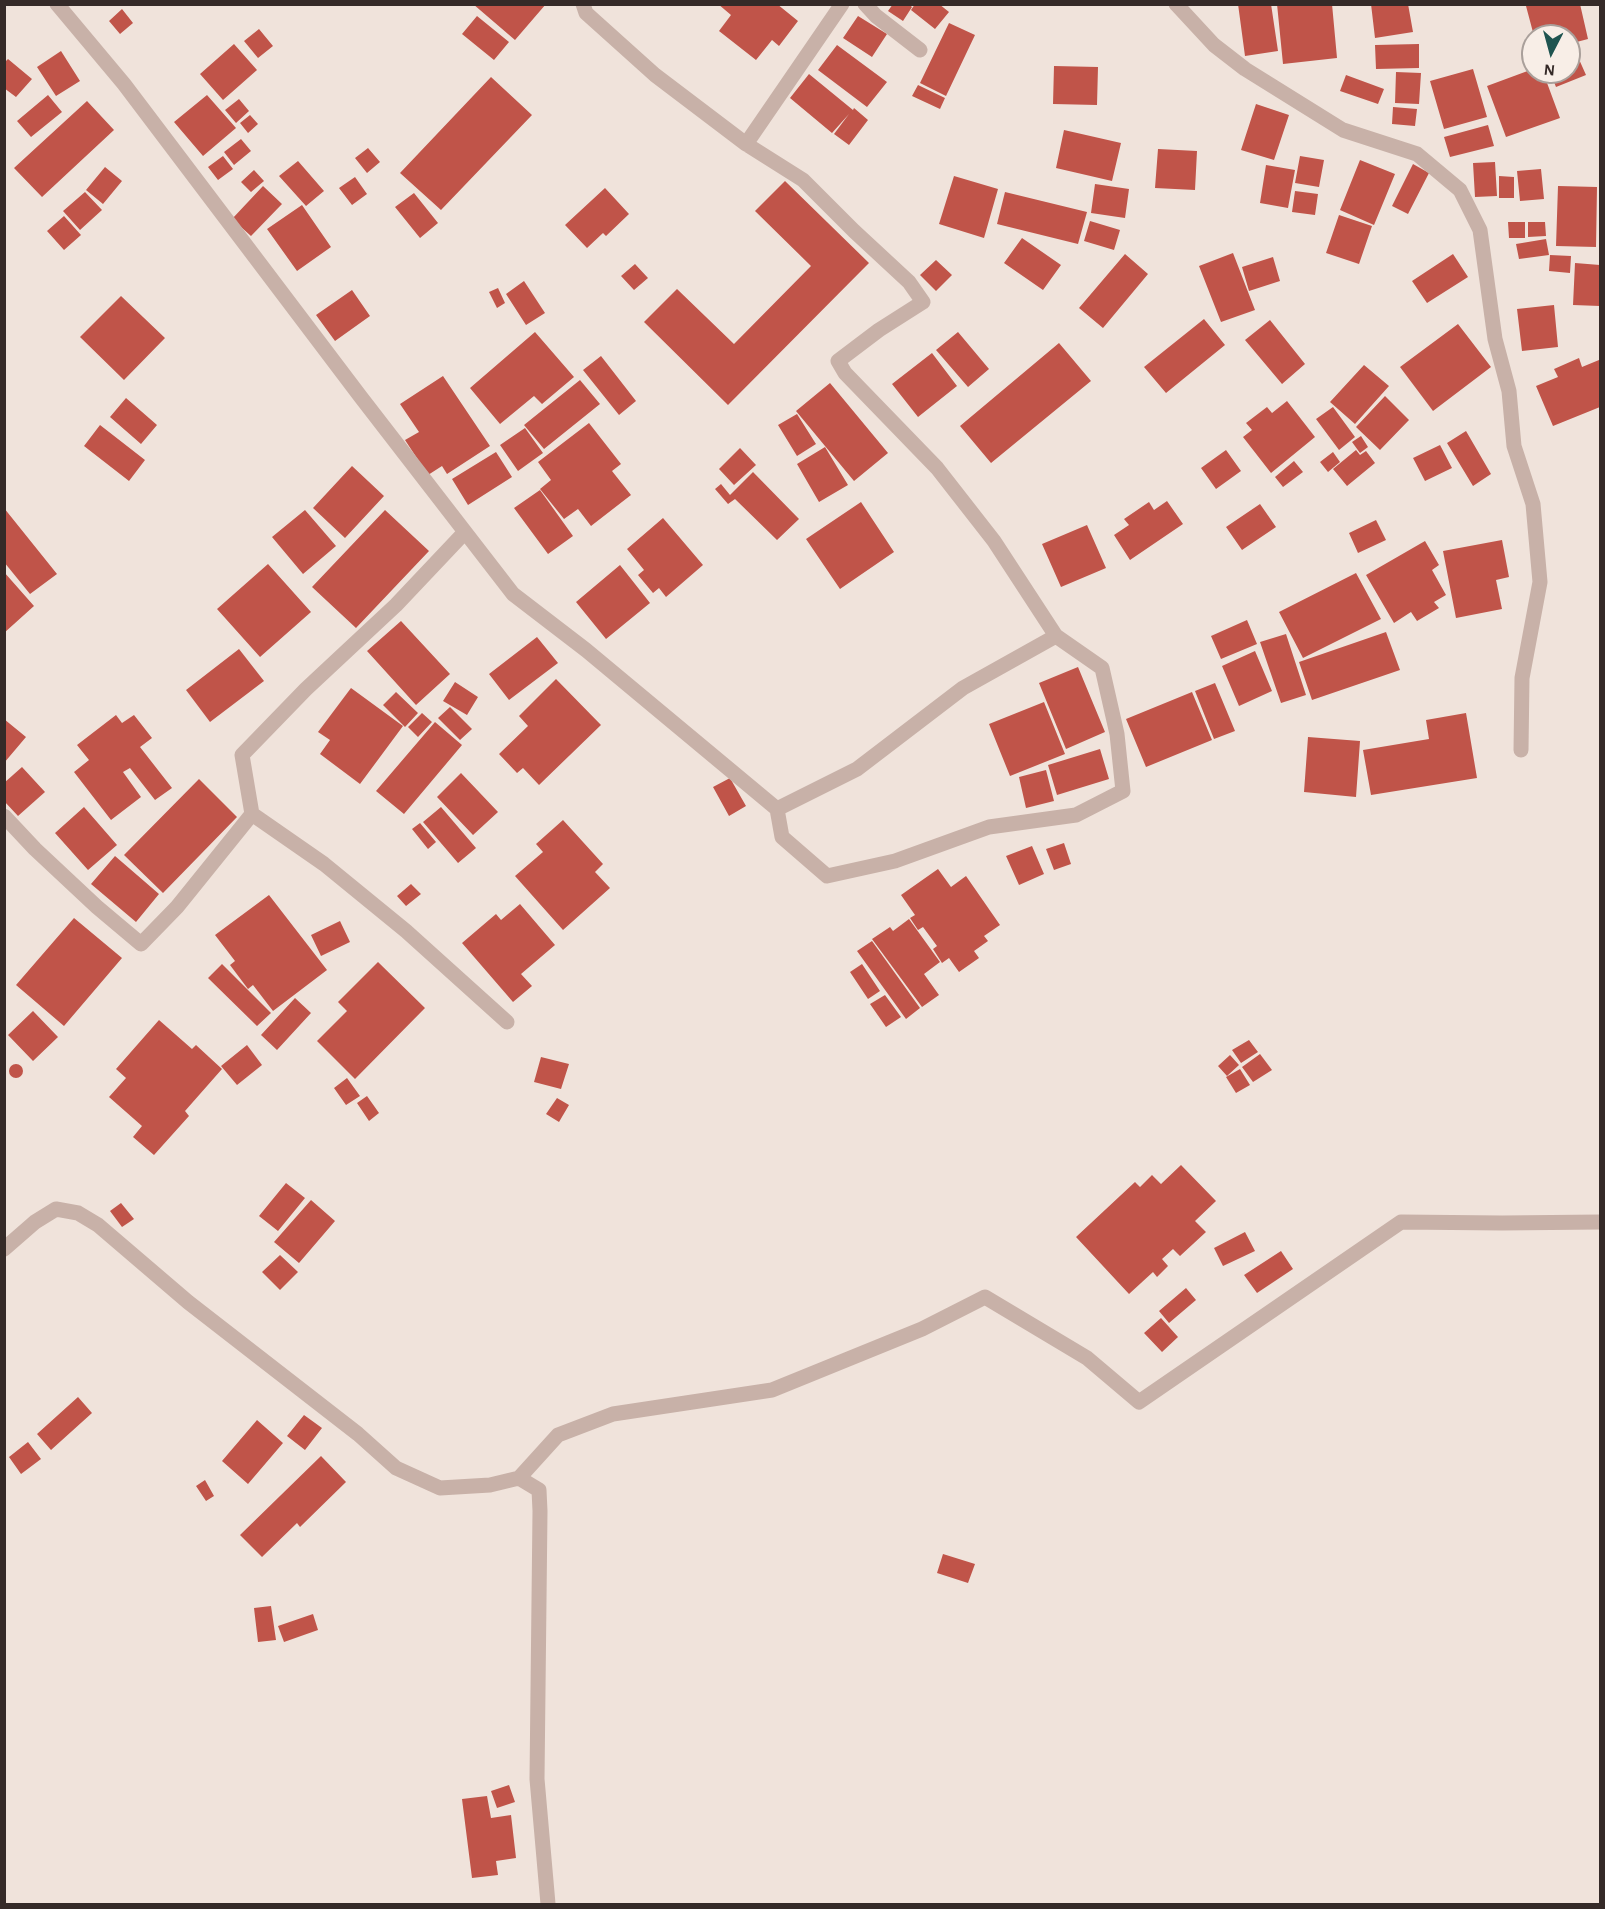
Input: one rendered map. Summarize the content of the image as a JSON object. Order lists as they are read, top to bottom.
{
  "north": "bottom"
}
